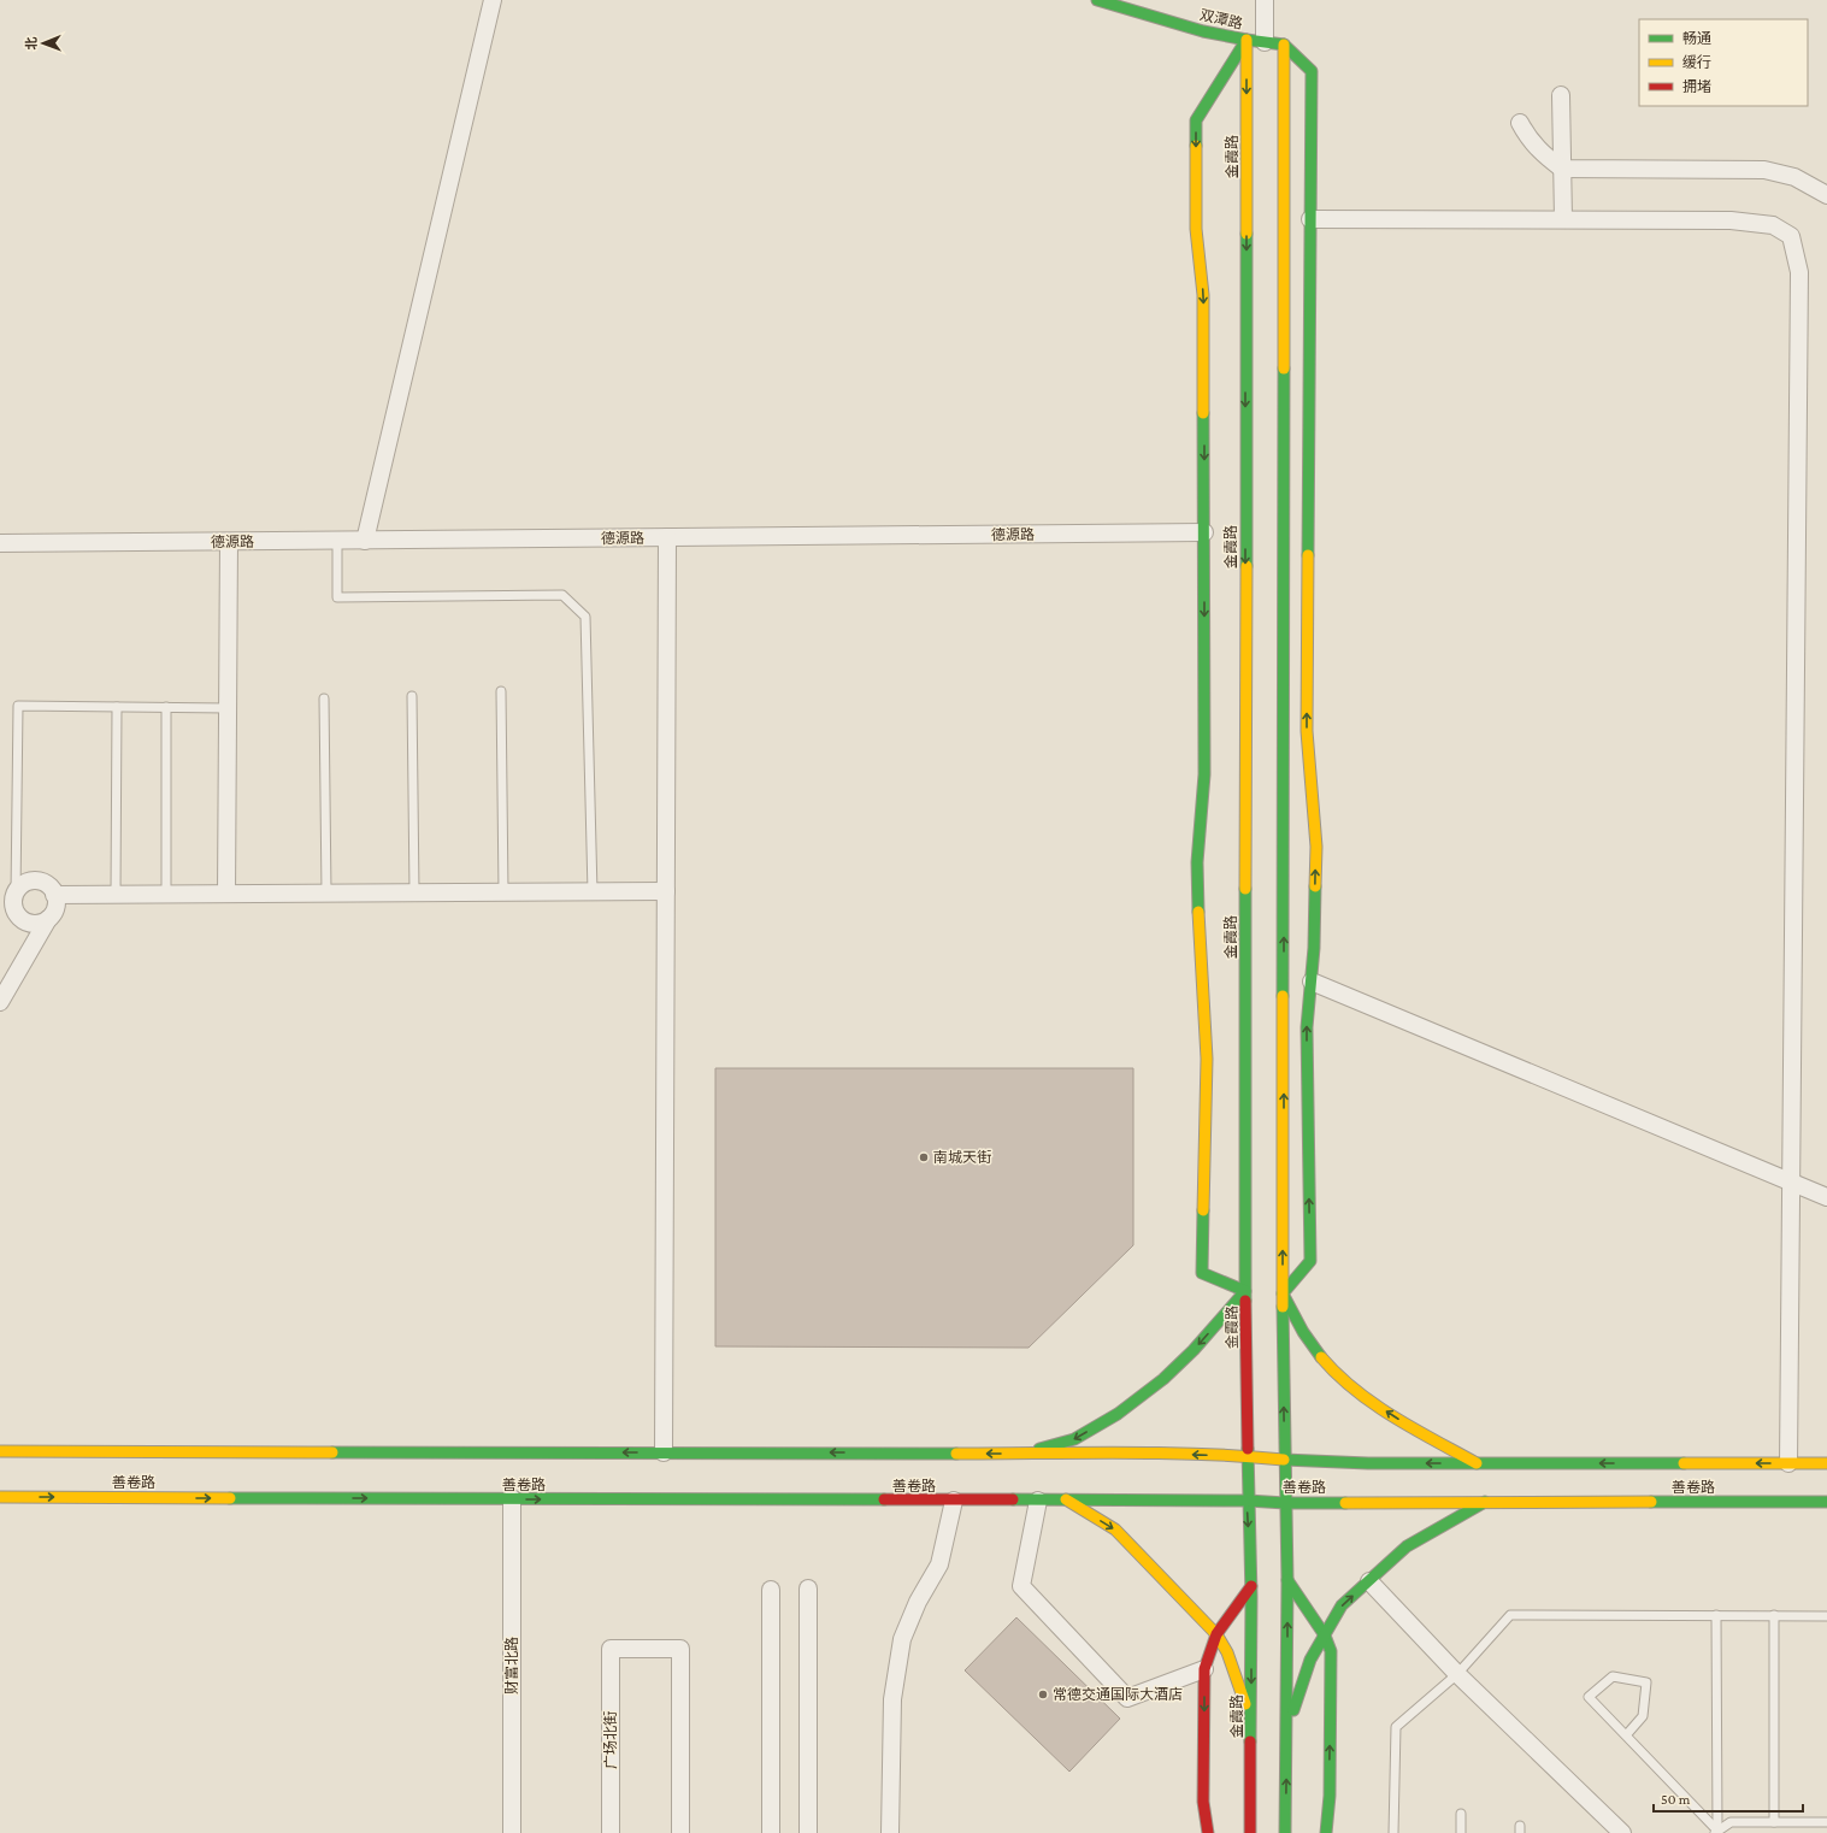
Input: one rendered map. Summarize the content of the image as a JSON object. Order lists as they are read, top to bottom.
{
  "streets": {
    "main road": ["双潭路", "金霞路", "善卷路"],
    "street": ["德源路", "财富北路", "广场北街"]
  },
  "crossings": [
    ["双潭路", "金霞路"],
    ["金霞路", "善卷路"],
    ["善卷路", "财富北路"]
  ],
  "places": ["南城天街", "常德交通国际大酒店"],
  "legend": ["畅通", "缓行", "拥堵"],
  "scale_bar": "50 m",
  "north": "left"
}
